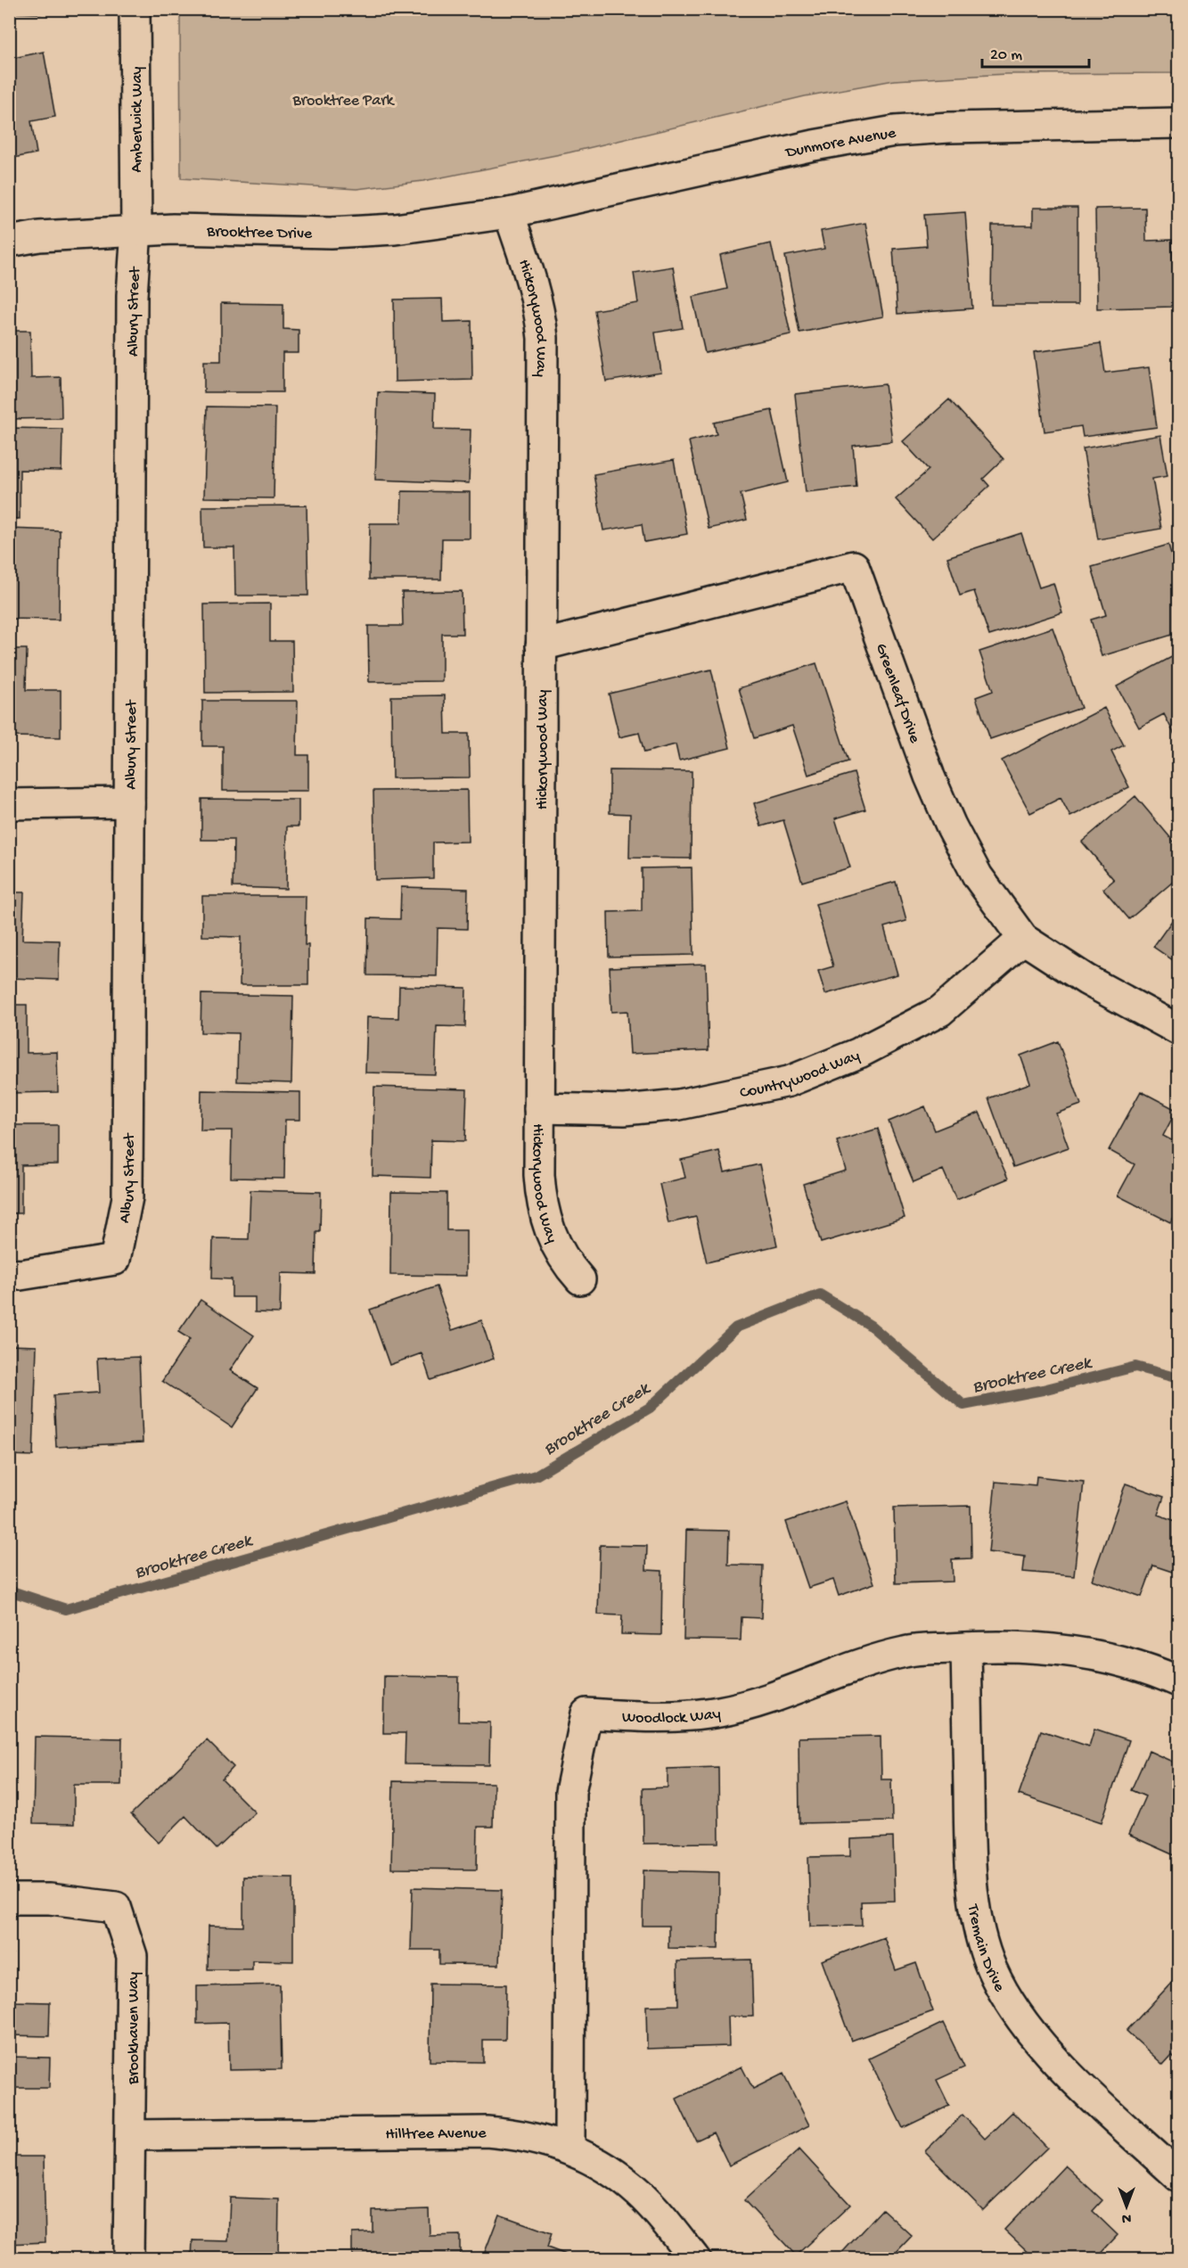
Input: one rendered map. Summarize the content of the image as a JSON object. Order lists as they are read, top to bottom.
{
  "streets": {
    "street": [
      "Amberwick Way",
      "Dunmore Avenue",
      "Brooktree Drive",
      "Albury Street",
      "Hickorywood Way",
      "Greenleaf Drive",
      "Countrywood Way",
      "Woodlock Way",
      "Tremain Drive",
      "Brookhaven Way",
      "Hilltree Avenue"
    ]
  },
  "crossings": [
    ["Amberwick Way", "Brooktree Drive"],
    ["Amberwick Way", "Albury Street"],
    ["Dunmore Avenue", "Brooktree Drive"],
    ["Dunmore Avenue", "Hickorywood Way"],
    ["Brooktree Drive", "Albury Street"],
    ["Brooktree Drive", "Hickorywood Way"],
    ["Hickorywood Way", "Greenleaf Drive"],
    ["Hickorywood Way", "Countrywood Way"],
    ["Greenleaf Drive", "Countrywood Way"],
    ["Woodlock Way", "Tremain Drive"],
    ["Woodlock Way", "Hilltree Avenue"],
    ["Brookhaven Way", "Hilltree Avenue"]
  ],
  "water": ["Brooktree Creek"],
  "parks": ["Brooktree Park"],
  "scale_bar": "20 m",
  "north": "bottom"
}
